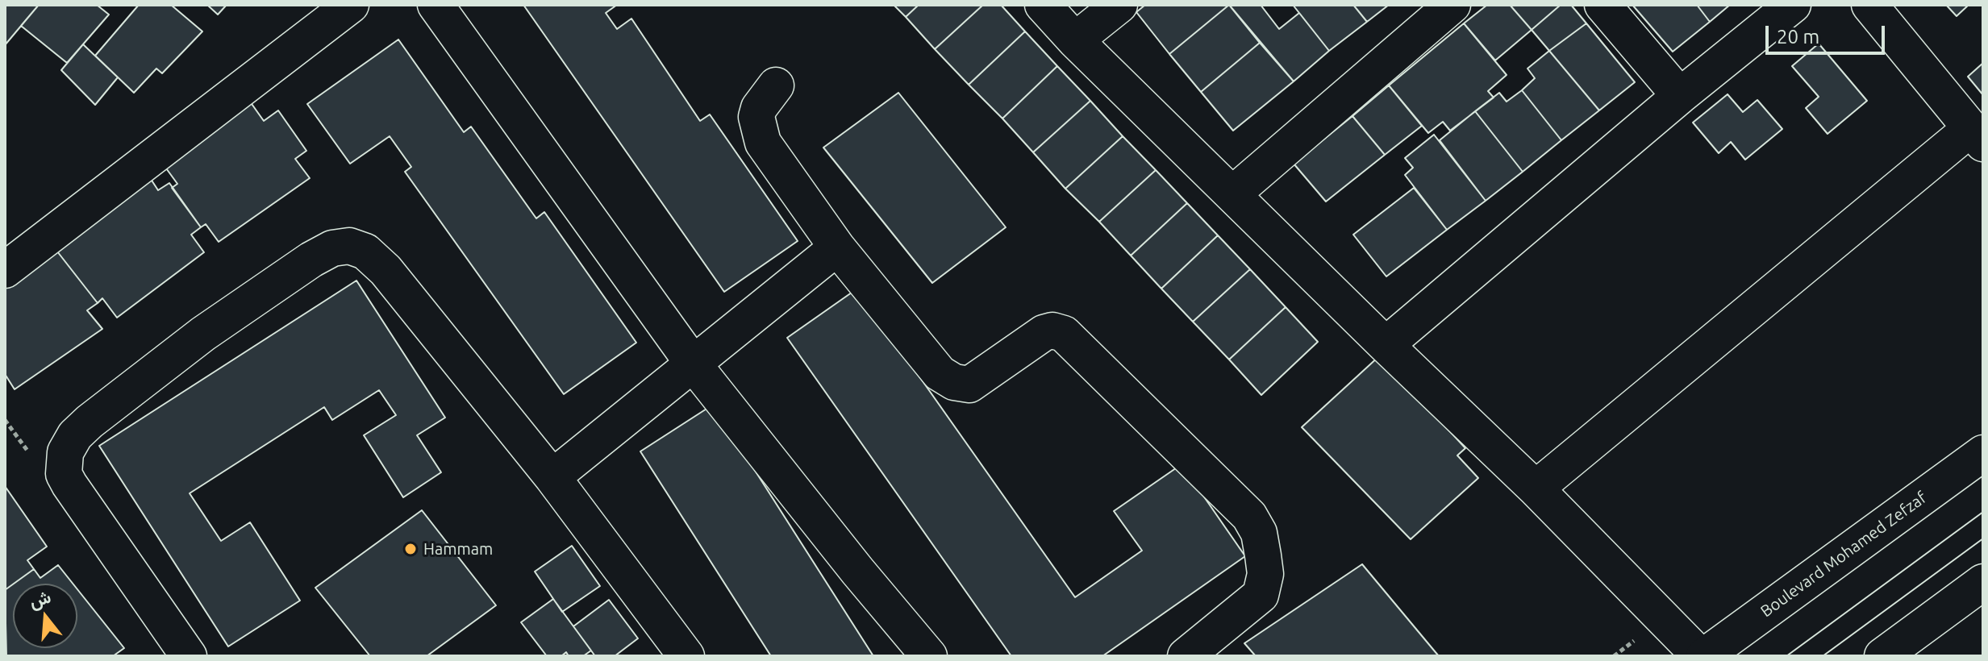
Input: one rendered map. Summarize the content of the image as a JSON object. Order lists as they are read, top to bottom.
{
  "streets": {
    "street": ["Boulevard Mohamed Zefzaf"]
  },
  "places": ["Hammam"],
  "scale_bar": "20 m",
  "north": "top"
}
